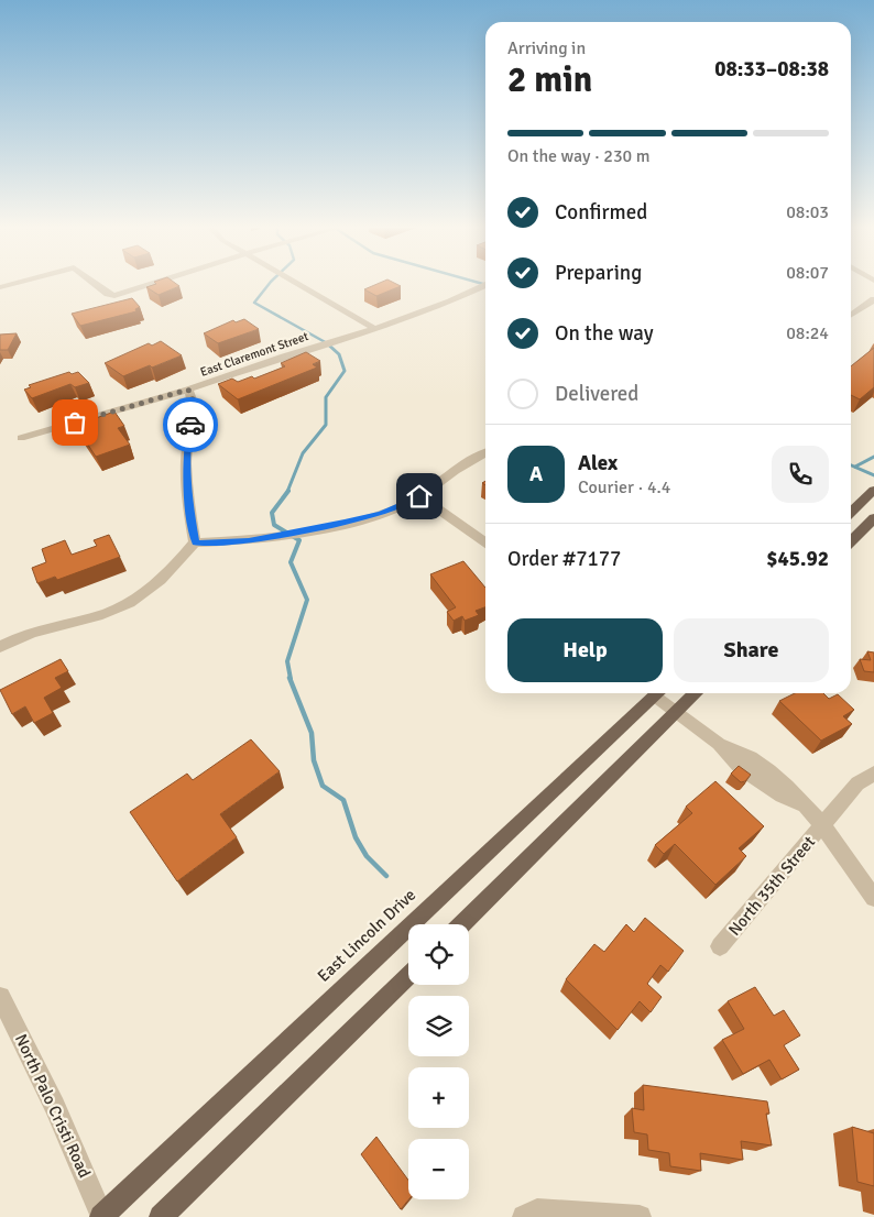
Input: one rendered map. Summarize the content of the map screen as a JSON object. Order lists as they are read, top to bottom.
{
  "streets": {
    "main road": ["East Lincoln Drive"],
    "street": ["East Claremont Street", "North 35th Street", "North Palo Cristi Road"]
  },
  "crossings": [
    ["East Lincoln Drive", "North Palo Cristi Road"]
  ],
  "page": {
    "heading": ["2 min", "Arriving in", "08:33–08:38"],
    "panel": [
      "Alex",
      "Courier · 4.4",
      "Order #7177",
      "$45.92"
    ],
    "bar": "On the way · 230 m",
    "list": [
      ["Confirmed", "08:03"],
      ["Preparing", "08:07"],
      ["On the way", "08:24"],
      "Delivered"
    ],
    "round": "A",
    "buttons": ["Help", "Share"],
    "map_buttons": ["+", "−"]
  }
}
